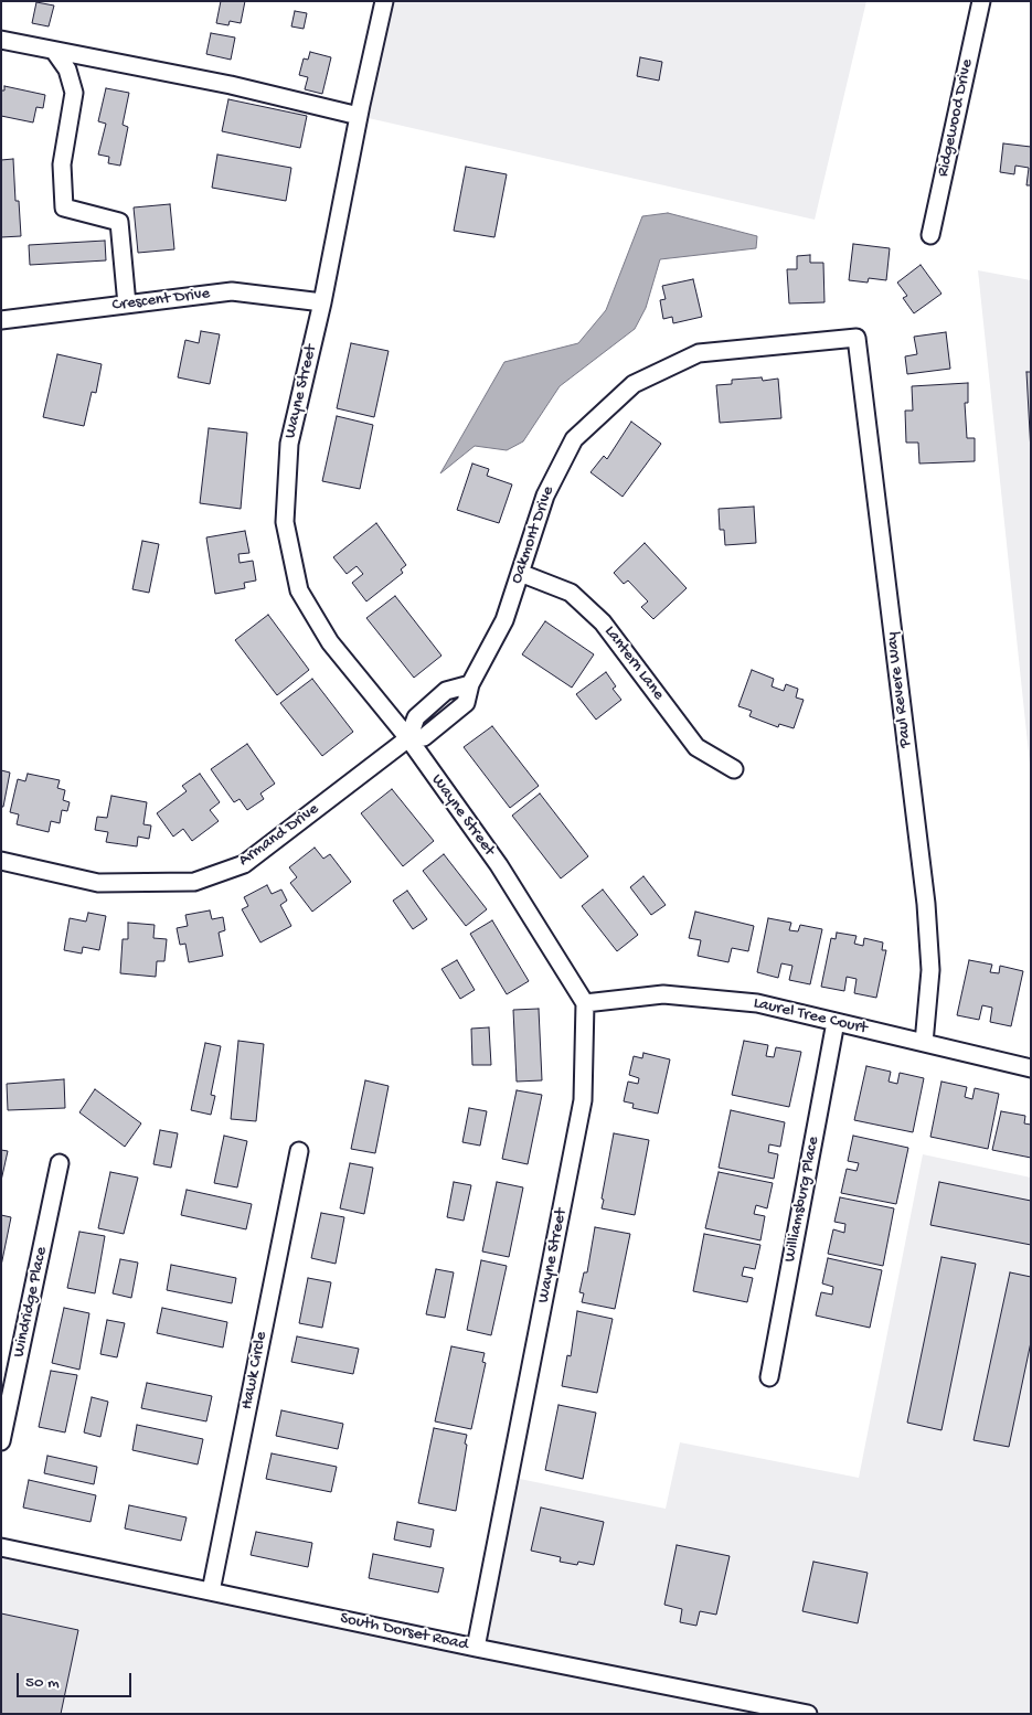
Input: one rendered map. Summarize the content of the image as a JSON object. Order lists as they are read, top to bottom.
{
  "streets": {
    "street": [
      "Ridgewood Drive",
      "Crescent Drive",
      "Wayne Street",
      "Oakmont Drive",
      "Lantern Lane",
      "Paul Revere Way",
      "Armand Drive",
      "Laurel Tree Court",
      "Williamsburg Place",
      "Windridge Place",
      "Hawk Circle",
      "South Dorset Road"
    ]
  },
  "crossings": [
    ["Crescent Drive", "Wayne Street"],
    ["Wayne Street", "Oakmont Drive"],
    ["Wayne Street", "Armand Drive"],
    ["Wayne Street", "Laurel Tree Court"],
    ["Wayne Street", "South Dorset Road"],
    ["Oakmont Drive", "Lantern Lane"],
    ["Oakmont Drive", "Paul Revere Way"],
    ["Oakmont Drive", "Armand Drive"],
    ["Paul Revere Way", "Laurel Tree Court"],
    ["Laurel Tree Court", "Williamsburg Place"],
    ["Hawk Circle", "South Dorset Road"]
  ],
  "scale_bar": "50 m"
}
